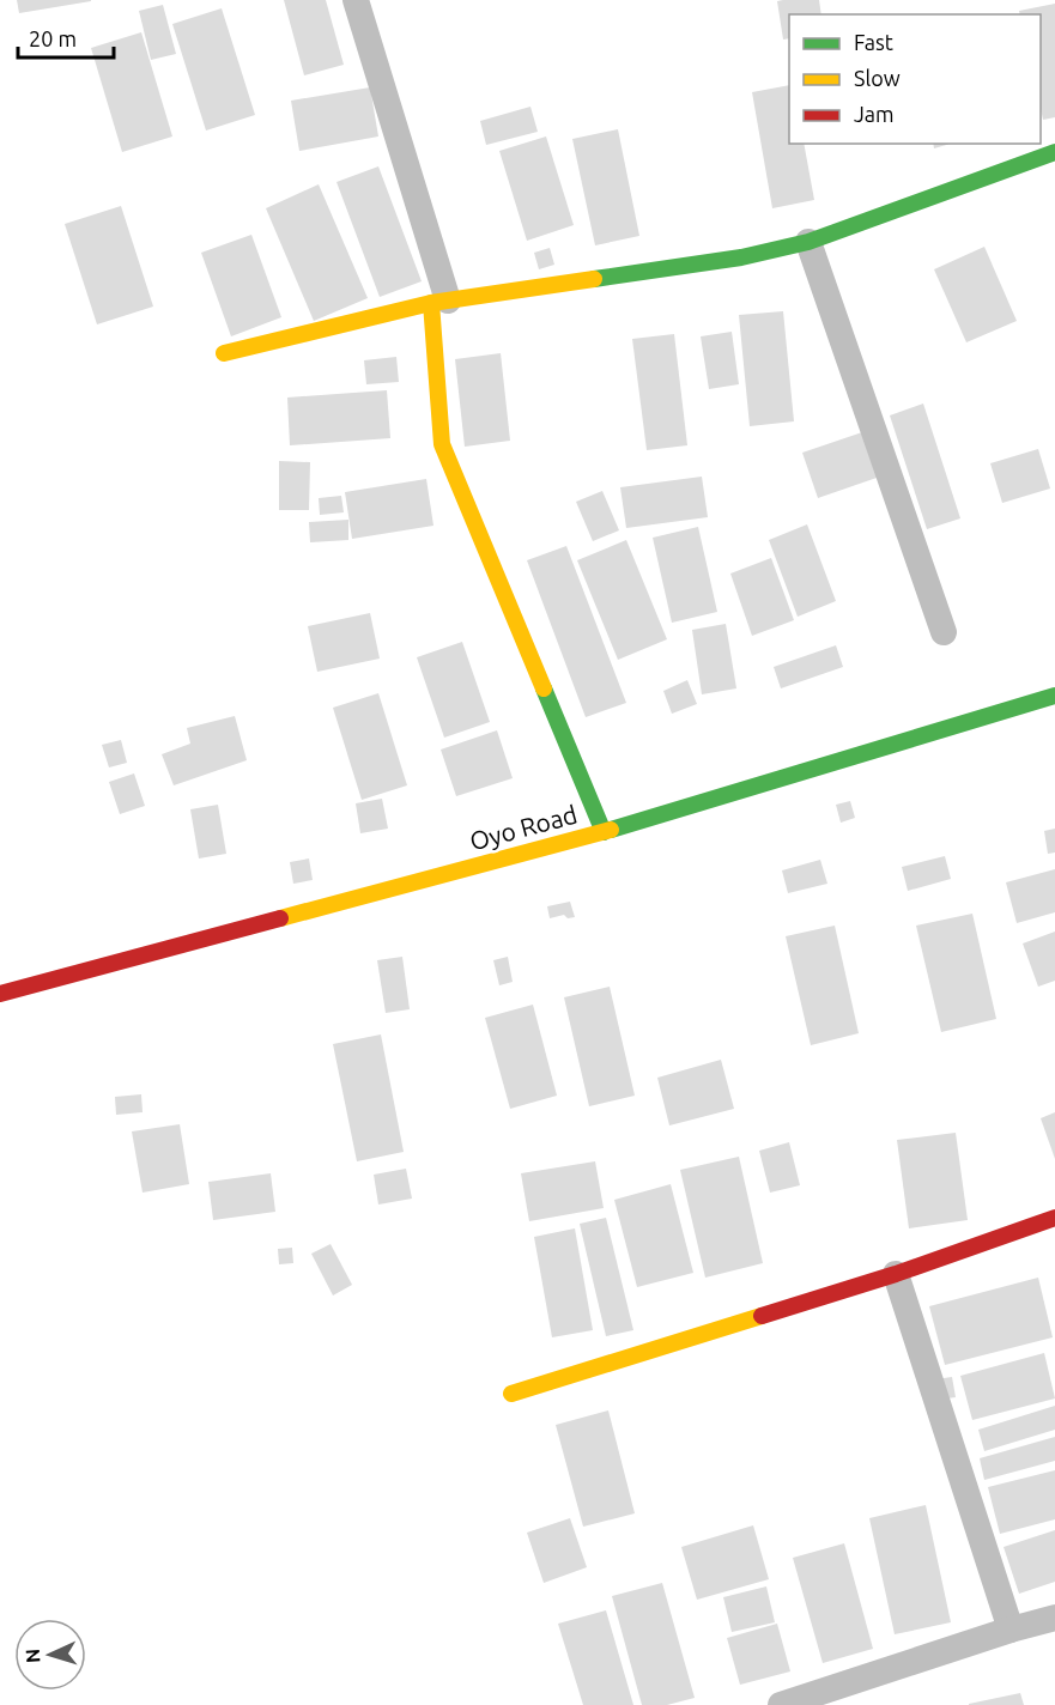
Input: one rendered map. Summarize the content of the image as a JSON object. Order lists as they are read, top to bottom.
{
  "streets": {
    "street": ["Oyo Road"]
  },
  "legend": ["Fast", "Slow", "Jam"],
  "scale_bar": "20 m",
  "north": "left"
}
